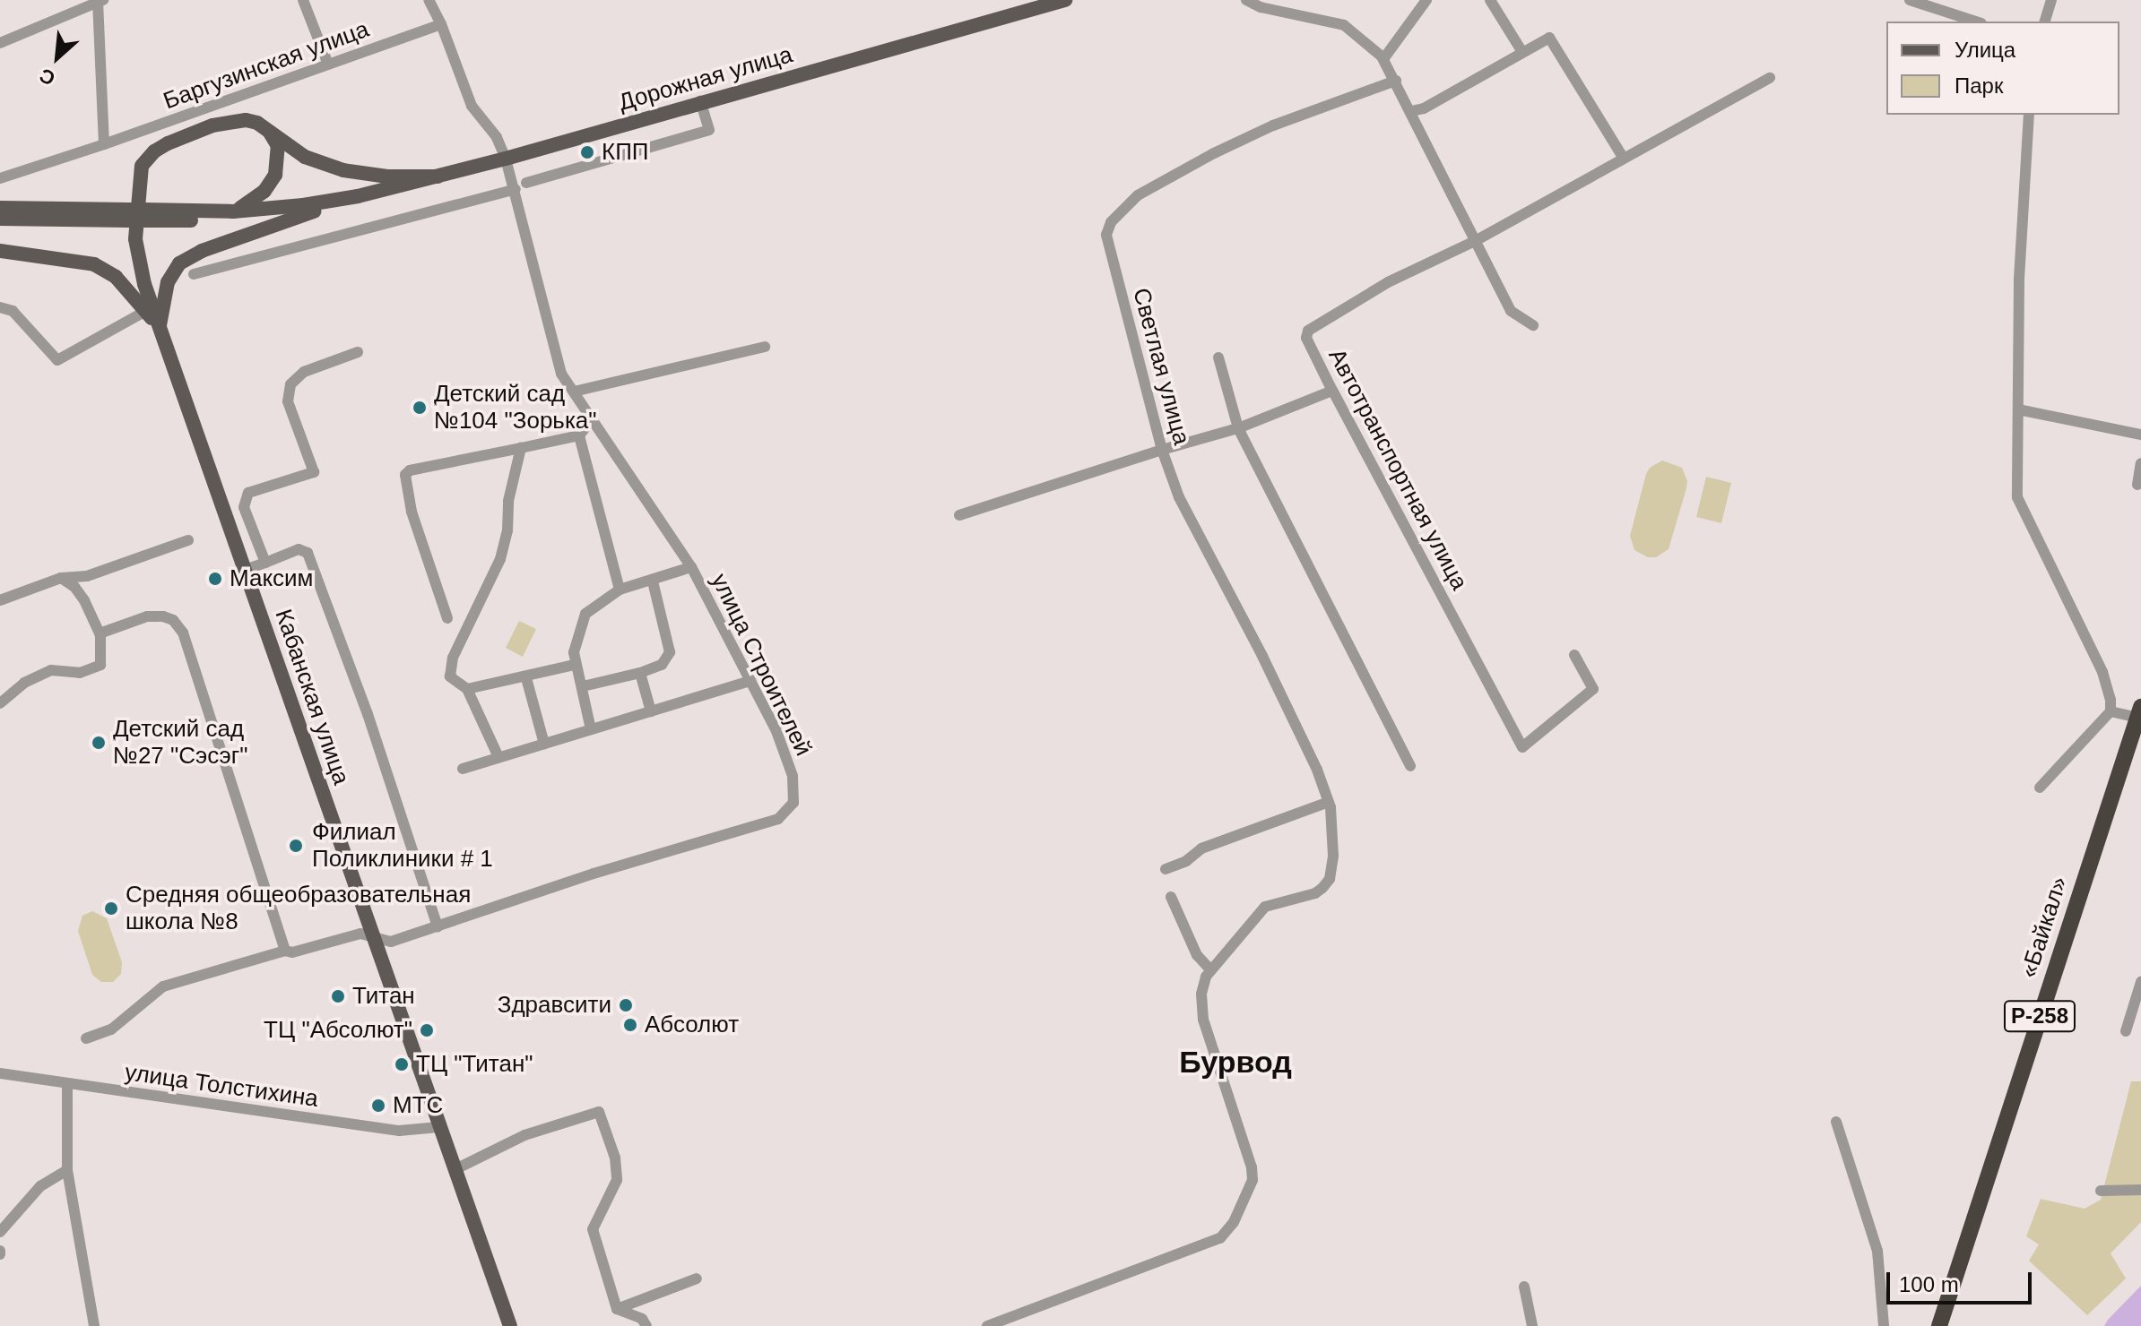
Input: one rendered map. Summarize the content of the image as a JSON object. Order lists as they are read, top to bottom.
{
  "streets": {
    "highway": ["«Байкал»", "Р-258"],
    "main road": ["Дорожная улица", "Кабанская улица"],
    "street": [
      "Баргузинская улица",
      "Светлая улица",
      "Автотранспортная улица",
      "улица Строителей",
      "улица Толстихина"
    ]
  },
  "crossings": [
    ["Баргузинская улица", "улица Строителей"],
    ["Дорожная улица", "улица Строителей"],
    ["улица Строителей", "Кабанская улица"],
    ["Кабанская улица", "улица Толстихина"]
  ],
  "districts": ["Бурвод"],
  "places": [
    "КПП",
    "Детский сад №104 \"Зорька\"",
    "Максим",
    "Детский сад №27 \"Сэсэг\"",
    "Филиал Поликлиники # 1",
    "Средняя общеобразовательная школа №8",
    "Титан",
    "Здравсити",
    "Абсолют",
    "ТЦ \"Абсолют\"",
    "ТЦ \"Титан\"",
    "МТС"
  ],
  "legend": ["Улица", "Парк"],
  "scale_bar": "100 m",
  "north": "bottom left"
}
